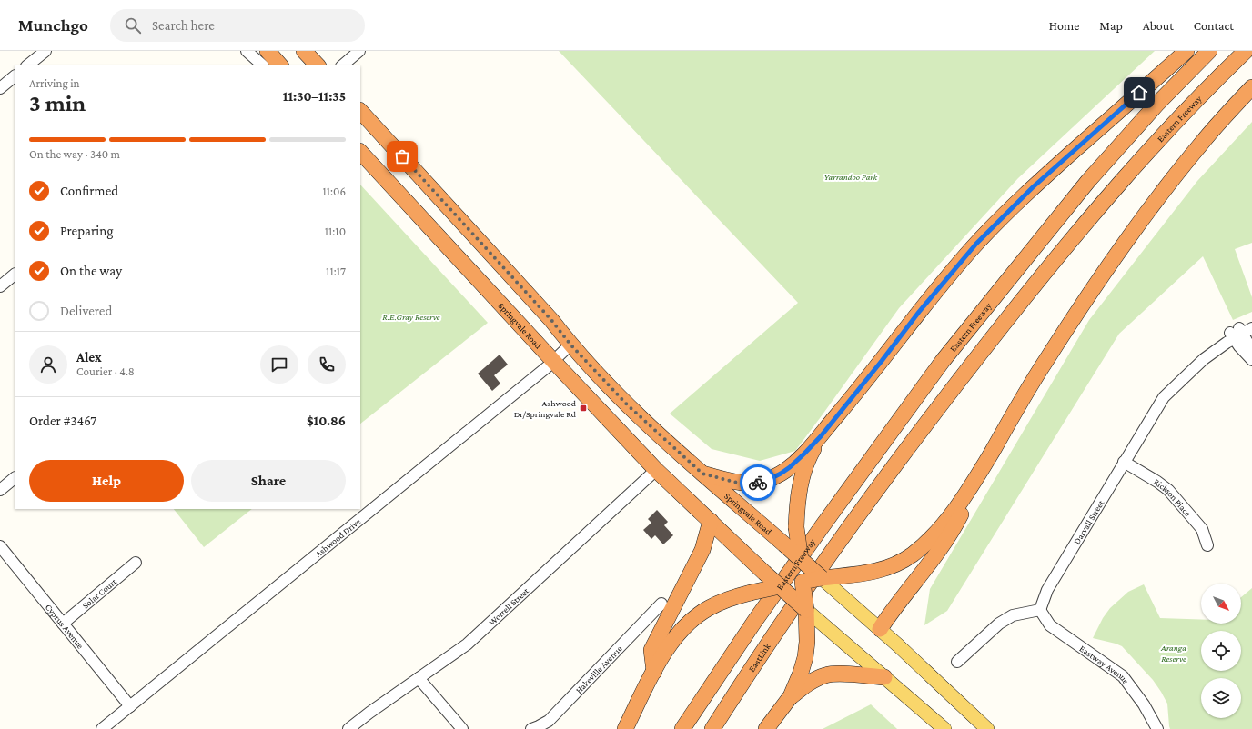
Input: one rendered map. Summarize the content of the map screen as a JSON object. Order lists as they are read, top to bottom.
{
  "streets": {
    "highway": ["Eastern Freeway", "Springvale Road", "EastLink"],
    "street": [
      "Rickson Place",
      "Darvall Street",
      "Ashwood Drive",
      "Solar Court",
      "Worrell Street",
      "Cyprus Avenue",
      "Eastway Avenue",
      "Hakeville Avenue"
    ]
  },
  "crossings": [
    ["Eastern Freeway", "EastLink"],
    ["Springvale Road", "Ashwood Drive"],
    ["Springvale Road", "Worrell Street"],
    ["Rickson Place", "Darvall Street"],
    ["Darvall Street", "Eastway Avenue"],
    ["Ashwood Drive", "Cyprus Avenue"],
    ["Solar Court", "Cyprus Avenue"]
  ],
  "parks": ["Yarrandoo Park", "R.E.Gray Reserve", "Aranga Reserve"],
  "places": {
    "transit": ["Ashwood Dr/Springvale Rd"]
  },
  "north": "bottom right",
  "page": {
    "header": "Munchgo",
    "search": "Search here",
    "nav": [
      "Home",
      "Map",
      "About",
      "Contact"
    ],
    "heading": ["3 min", "Arriving in", "11:30–11:35"],
    "panel": [
      "Alex",
      "Courier · 4.8",
      "Order #3467",
      "$10.86"
    ],
    "bar": "On the way · 340 m",
    "list": [
      ["Confirmed", "11:06"],
      ["Preparing", "11:10"],
      ["On the way", "11:17"],
      "Delivered"
    ],
    "buttons": ["Help", "Share"]
  }
}
